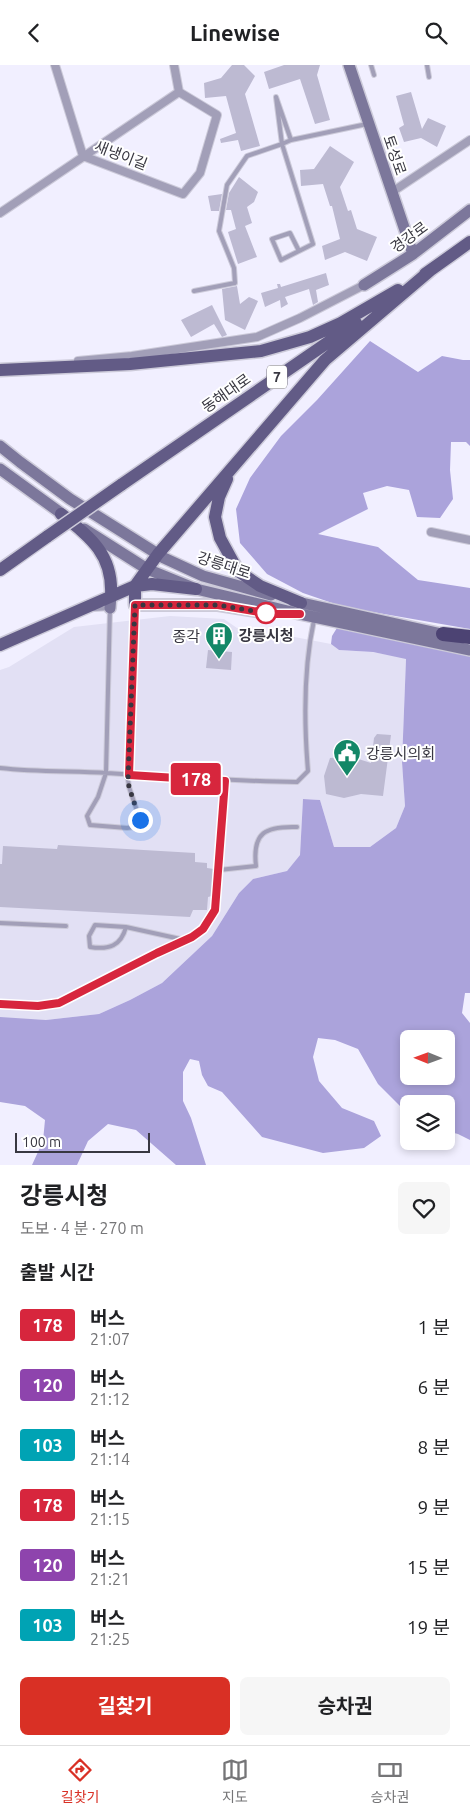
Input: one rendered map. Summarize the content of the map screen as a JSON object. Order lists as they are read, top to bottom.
{
  "streets": {
    "main road": ["7", "동해대로"],
    "street": [
      "새냉이길",
      "토성로",
      "경강로",
      "강릉대로"
    ]
  },
  "crossings": [
    ["토성로", "경강로"]
  ],
  "places": {
    "other": ["강릉시청"],
    "building": ["종각"],
    "public building": ["강릉시의회"]
  },
  "lines": ["bus line 178"],
  "scale_bar": "100 m",
  "north": "left",
  "page": {
    "header": "Linewise",
    "on_map": "178",
    "scale": "100 m",
    "heading": [
      ["강릉시청", "도보 · 4 분 · 270 m"],
      "출발 시간"
    ],
    "list": [
      {
        "mark": "178",
        "name": "버스",
        "note": "21:07",
        "value": "1 분"
      },
      {
        "mark": "120",
        "name": "버스",
        "note": "21:12",
        "value": "6 분"
      },
      {
        "mark": "103",
        "name": "버스",
        "note": "21:14",
        "value": "8 분"
      },
      {
        "mark": "178",
        "name": "버스",
        "note": "21:15",
        "value": "9 분"
      },
      {
        "mark": "120",
        "name": "버스",
        "note": "21:21",
        "value": "15 분"
      },
      {
        "mark": "103",
        "name": "버스",
        "note": "21:25",
        "value": "19 분"
      }
    ],
    "buttons": ["길찾기", "승차권"],
    "tabs": ["길찾기", "지도", "승차권"]
  }
}
